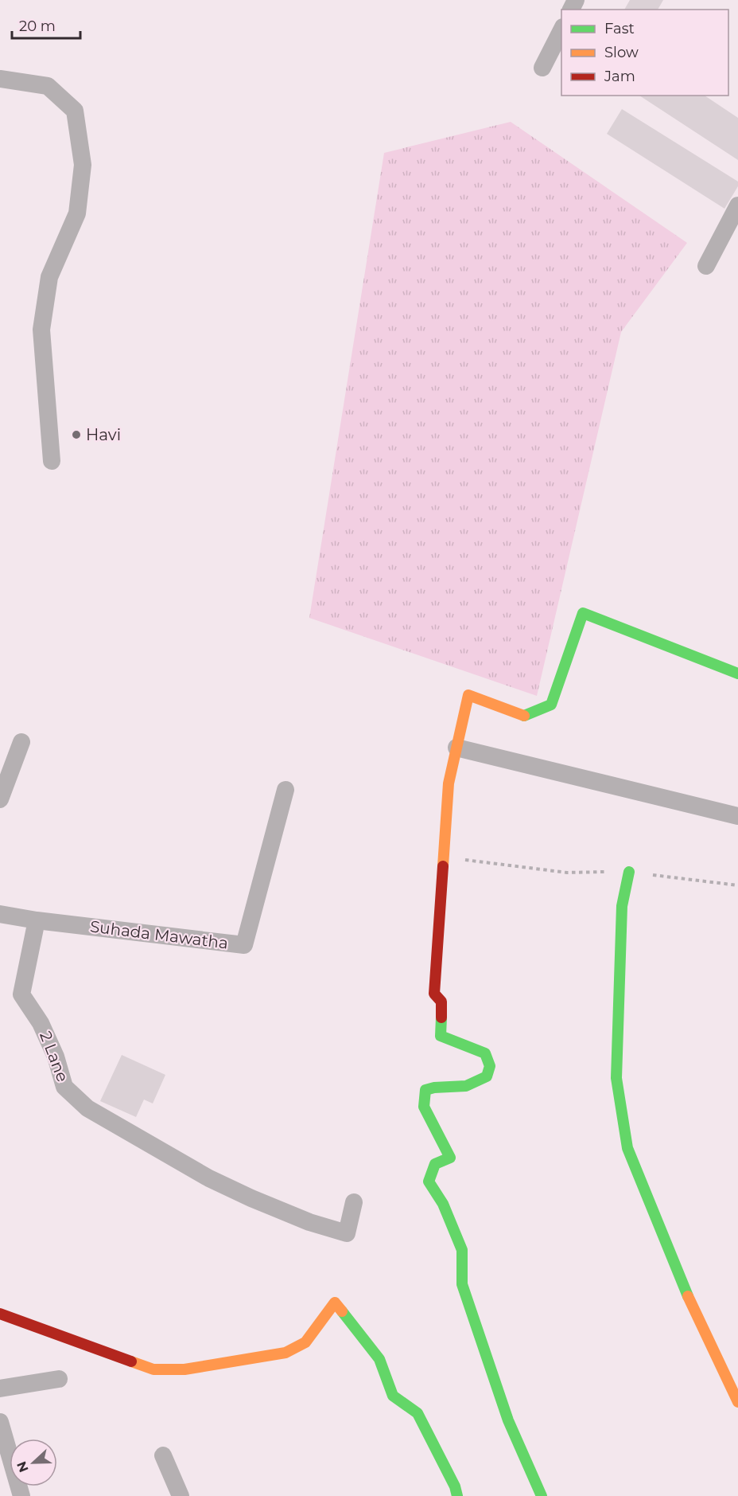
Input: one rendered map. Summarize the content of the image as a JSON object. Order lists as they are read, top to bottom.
{
  "streets": {
    "street": ["Suhada Mawatha", "2 Lane"]
  },
  "crossings": [
    ["Suhada Mawatha", "2 Lane"]
  ],
  "places": ["Havi"],
  "legend": ["Fast", "Slow", "Jam"],
  "scale_bar": "20 m",
  "north": "left"
}
